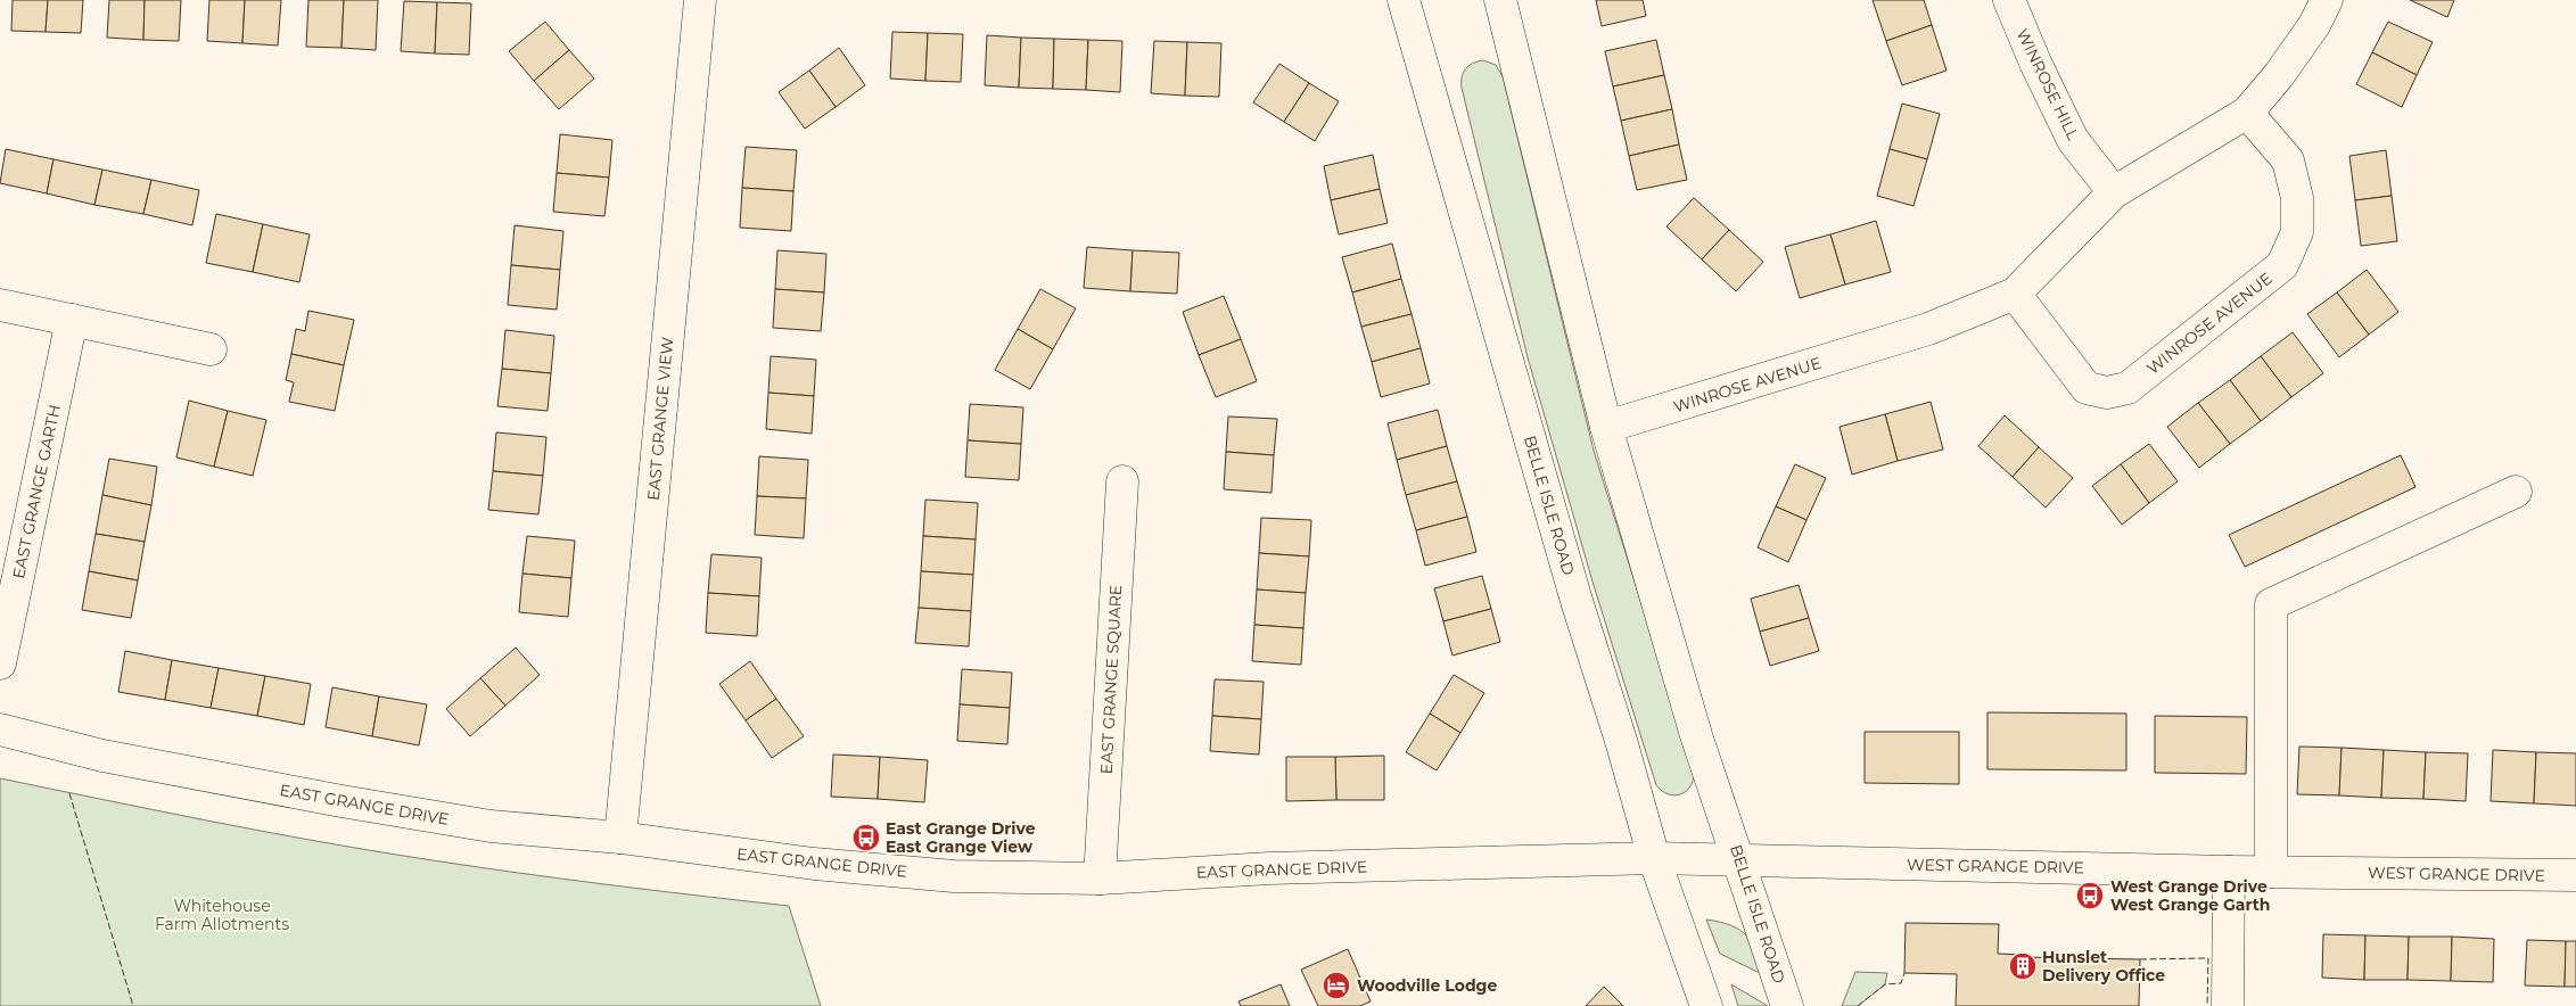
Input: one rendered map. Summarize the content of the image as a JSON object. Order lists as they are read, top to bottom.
{
  "streets": {
    "street": [
      "WINROSE HILL",
      "WINROSE AVENUE",
      "EAST GRANGE VIEW",
      "EAST GRANGE GARTH",
      "BELLE ISLE ROAD",
      "EAST GRANGE SQUARE",
      "EAST GRANGE DRIVE",
      "WEST GRANGE DRIVE"
    ]
  },
  "crossings": [
    ["WINROSE HILL", "WINROSE AVENUE"],
    ["WINROSE AVENUE", "BELLE ISLE ROAD"],
    ["EAST GRANGE VIEW", "EAST GRANGE DRIVE"],
    ["BELLE ISLE ROAD", "EAST GRANGE DRIVE"],
    ["BELLE ISLE ROAD", "WEST GRANGE DRIVE"],
    ["EAST GRANGE SQUARE", "EAST GRANGE DRIVE"],
    ["EAST GRANGE DRIVE", "WEST GRANGE DRIVE"]
  ],
  "parks": ["Whitehouse Farm Allotments"],
  "places": {
    "bus stop": ["East Grange Drive East Grange View", "West Grange Drive West Grange Garth"],
    "building": ["Hunslet Delivery Office"],
    "hotel": ["Woodville Lodge"]
  }
}
